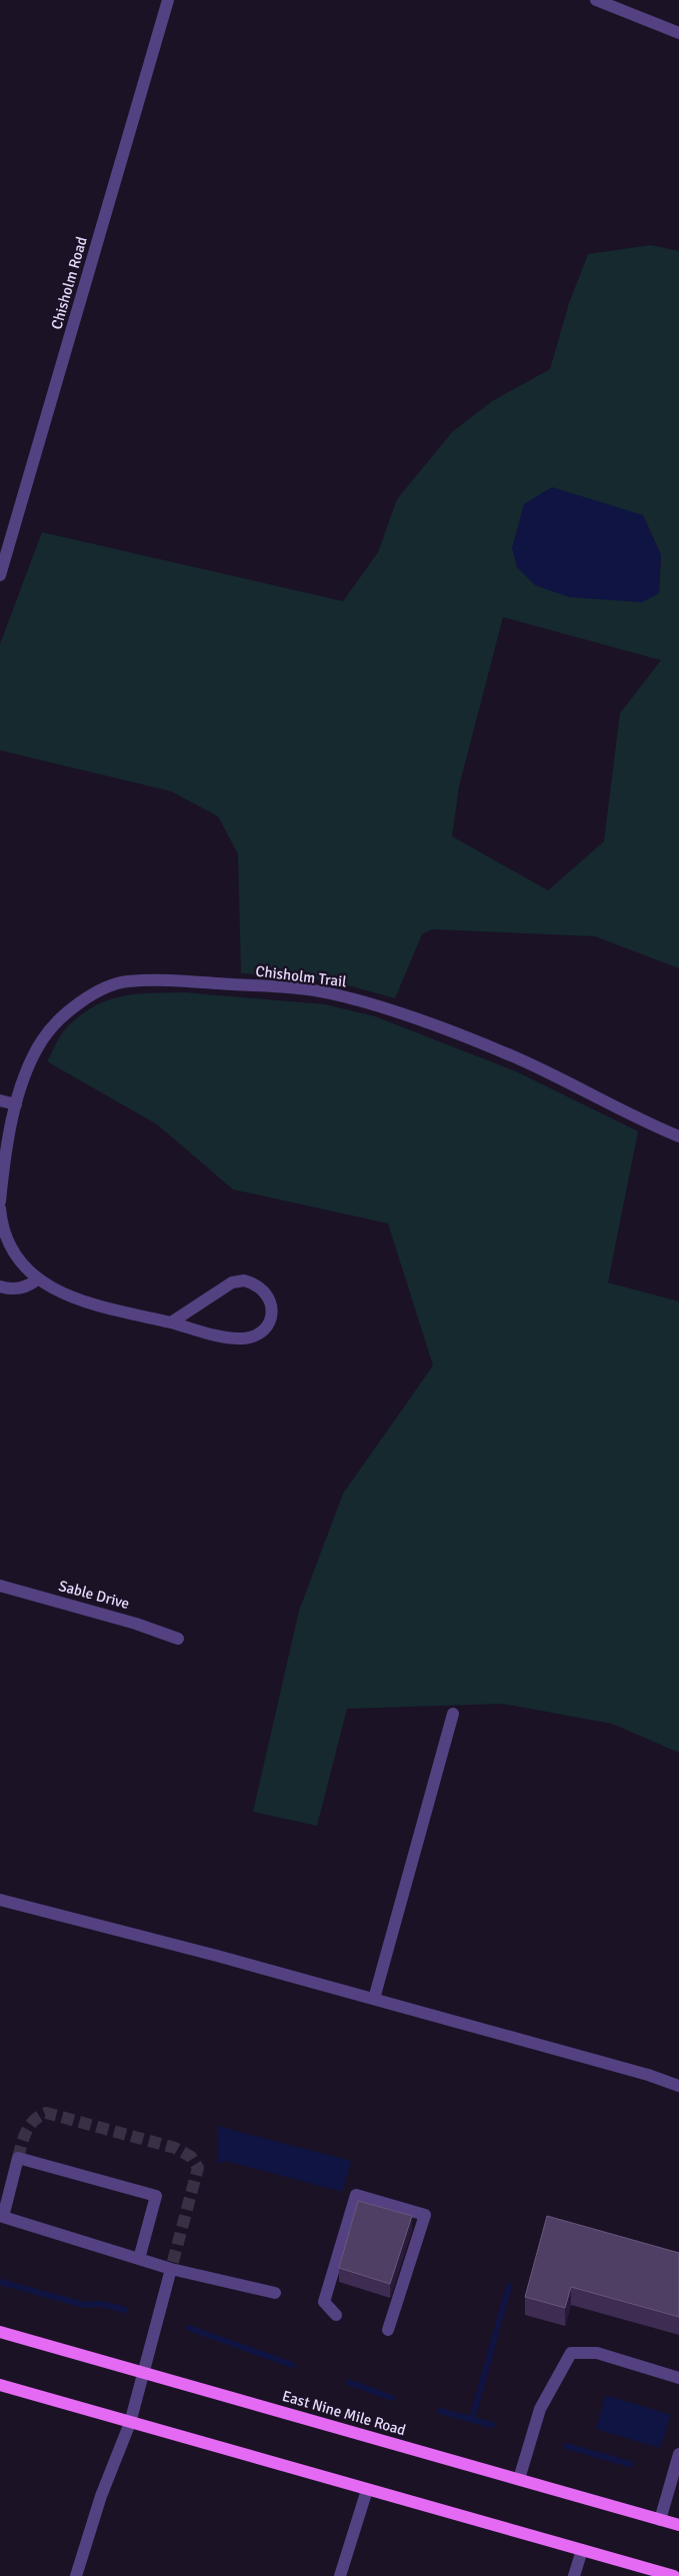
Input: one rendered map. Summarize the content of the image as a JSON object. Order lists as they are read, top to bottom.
{
  "streets": {
    "main road": ["East Nine Mile Road"],
    "street": ["Chisholm Road", "Chisholm Trail", "Sable Drive"]
  }
}
